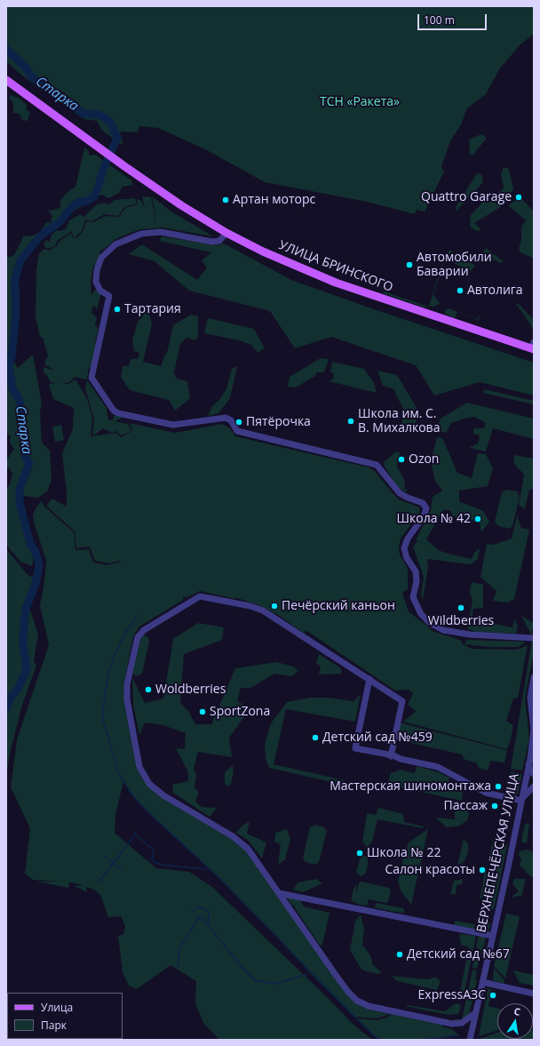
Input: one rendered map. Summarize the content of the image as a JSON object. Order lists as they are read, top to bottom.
{
  "streets": {
    "main road": ["УЛИЦА БРИНСКОГО"],
    "street": ["ВЕРХНЕПЕЧЁРСКАЯ УЛИЦА"]
  },
  "water": ["Старка"],
  "parks": ["ТСН «Ракета»"],
  "places": [
    "Quattro Garage",
    "Артан моторс",
    "Автомобили Баварии",
    "Автолига",
    "Тартария",
    "Школа им. С. В. Михалкова",
    "Пятёрочка",
    "Ozon",
    "Школа № 42",
    "Печёрский каньон",
    "Wildberries",
    "Woldberries",
    "SportZona",
    "Детский сад №459",
    "Мастерская шиномонтажа",
    "Пассаж",
    "Школа № 22",
    "Салон красоты",
    "Детский сад №67",
    "ExpressАЗС"
  ],
  "legend": ["Улица", "Парк"],
  "scale_bar": "100 m",
  "north": "top"
}
